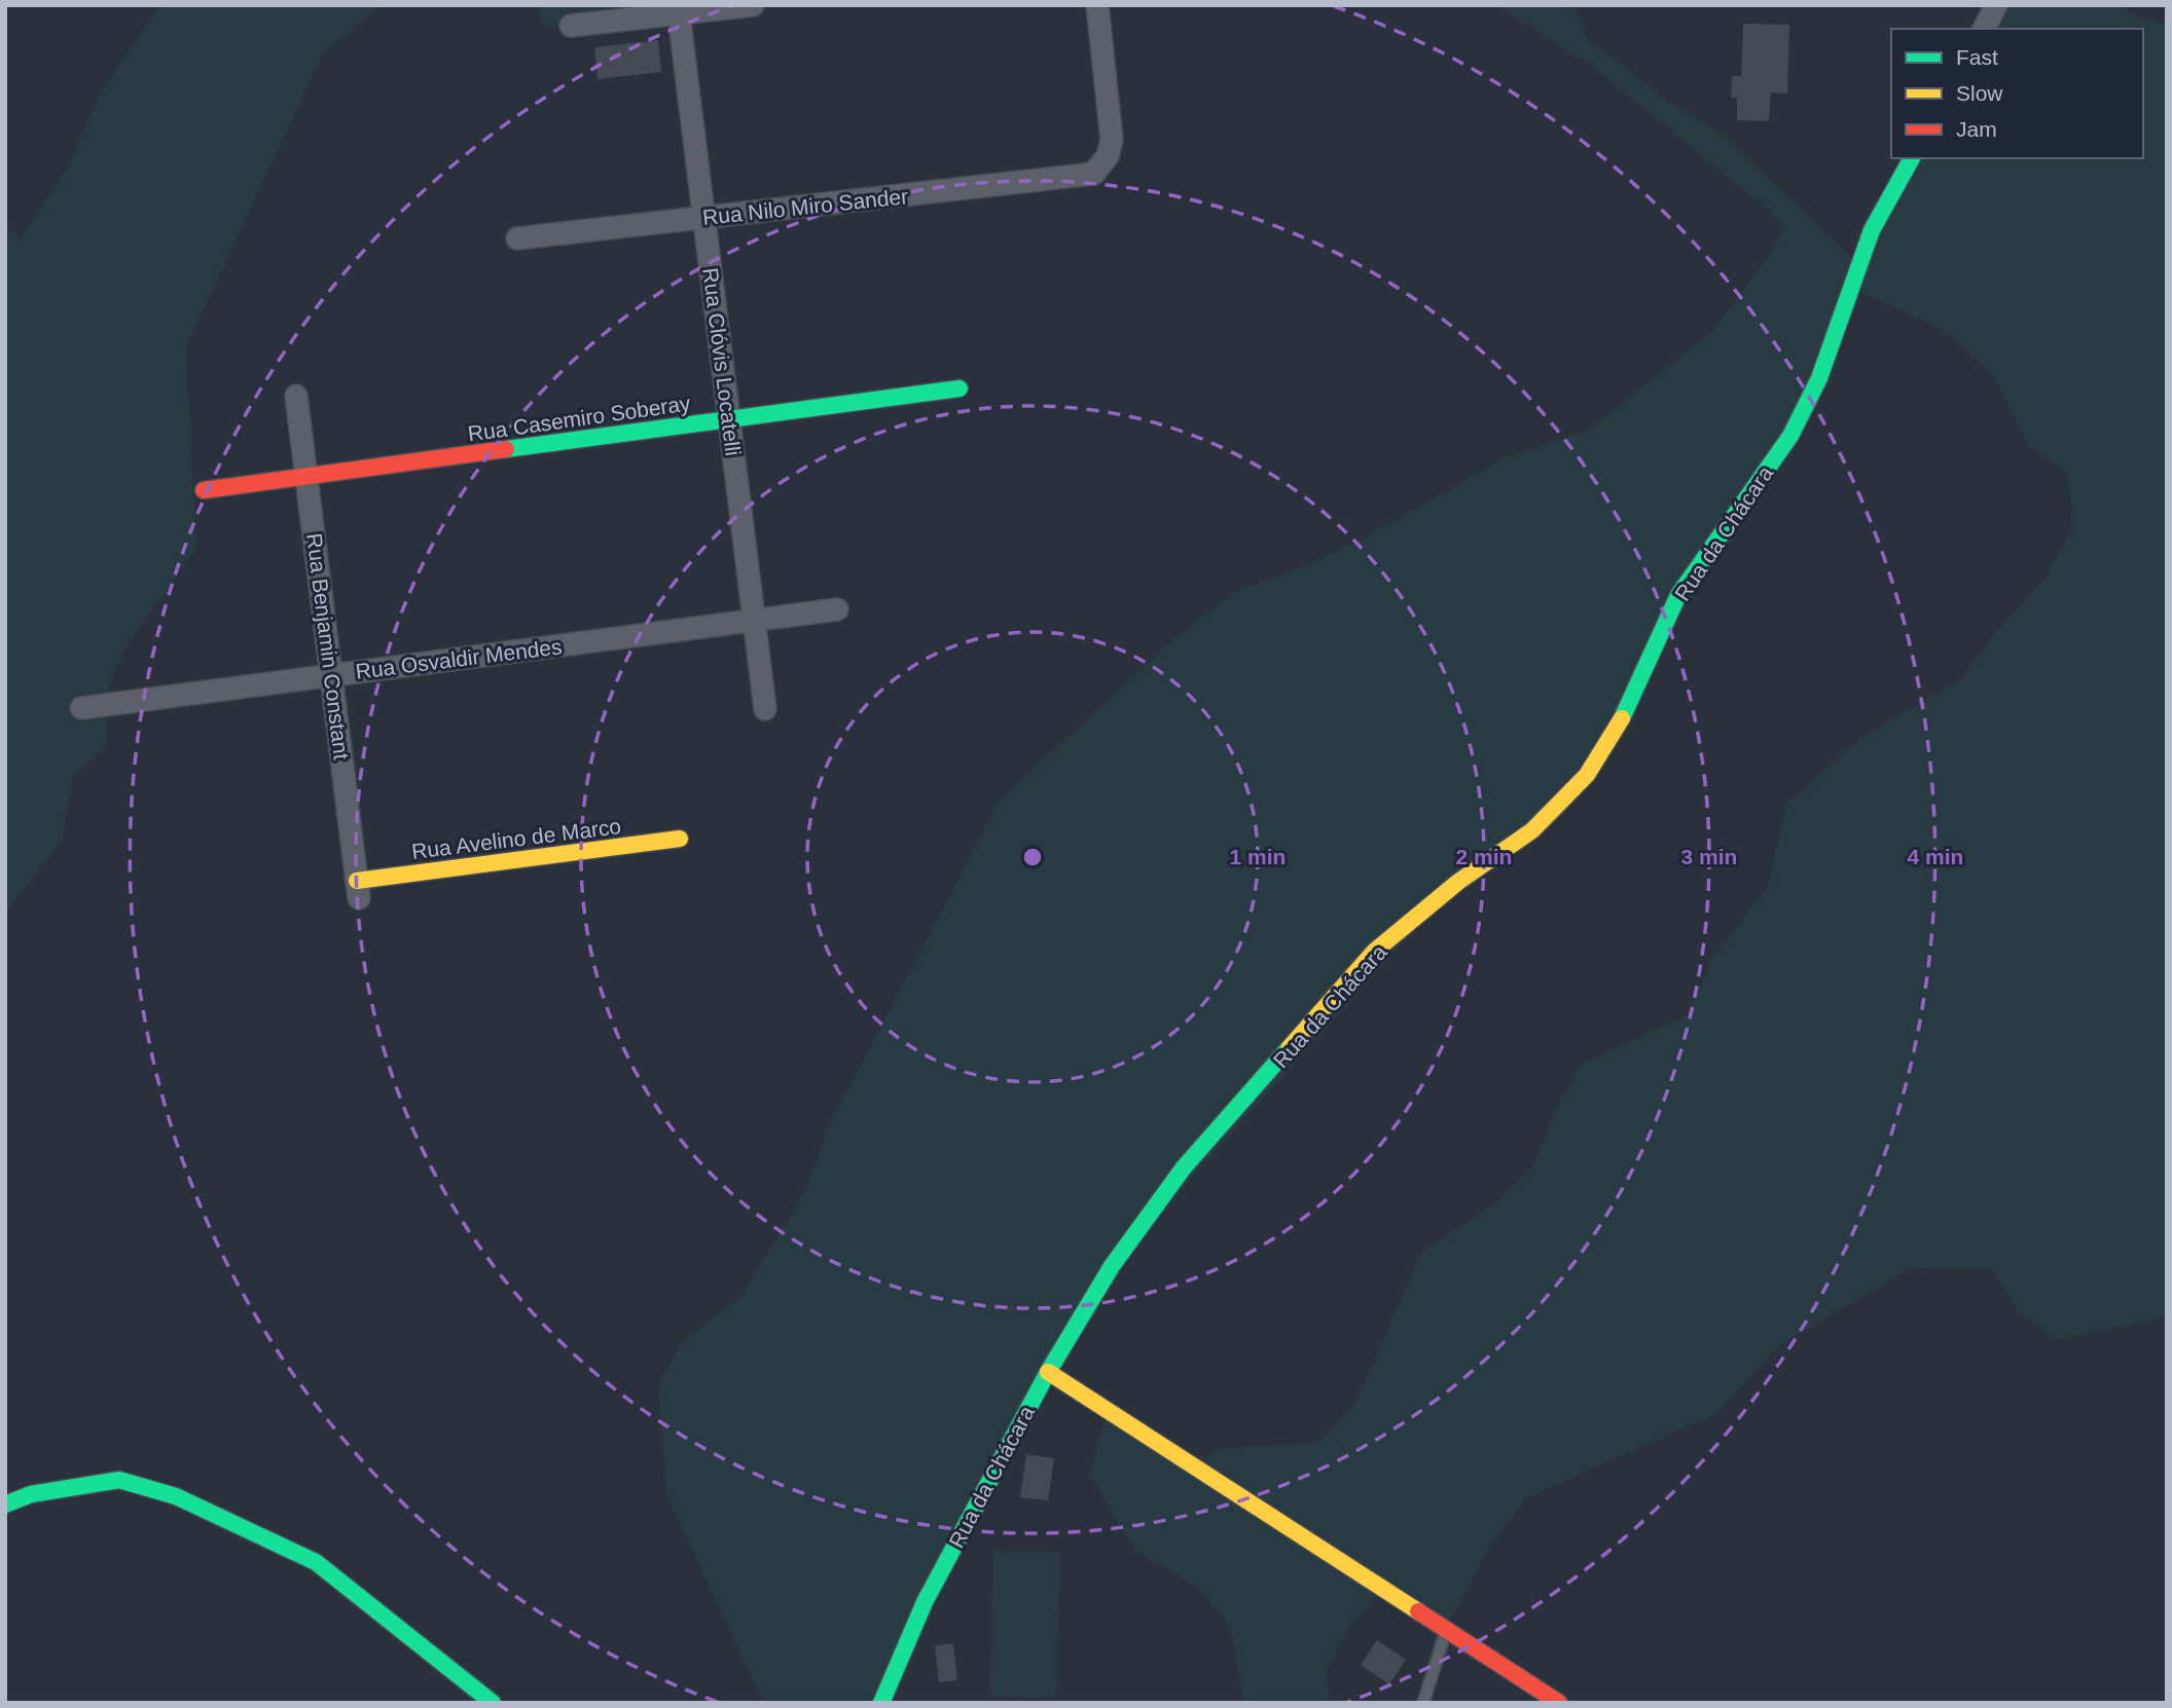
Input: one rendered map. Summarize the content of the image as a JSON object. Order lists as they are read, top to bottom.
{
  "streets": {
    "street": [
      "Rua Nilo Miro Sander",
      "Rua Clóvis Locatelli",
      "Rua Casemiro Soberay",
      "Rua da Chácara",
      "Rua Benjamin Constant",
      "Rua Osvaldir Mendes",
      "Rua Avelino de Marco"
    ]
  },
  "crossings": [
    ["Rua Nilo Miro Sander", "Rua Clóvis Locatelli"],
    ["Rua Clóvis Locatelli", "Rua Casemiro Soberay"],
    ["Rua Clóvis Locatelli", "Rua Osvaldir Mendes"],
    ["Rua Casemiro Soberay", "Rua Benjamin Constant"],
    ["Rua Benjamin Constant", "Rua Osvaldir Mendes"],
    ["Rua Benjamin Constant", "Rua Avelino de Marco"]
  ],
  "legend": ["Fast", "Slow", "Jam"],
  "rings": [
    "1 min",
    "2 min",
    "3 min",
    "4 min"
  ]
}
